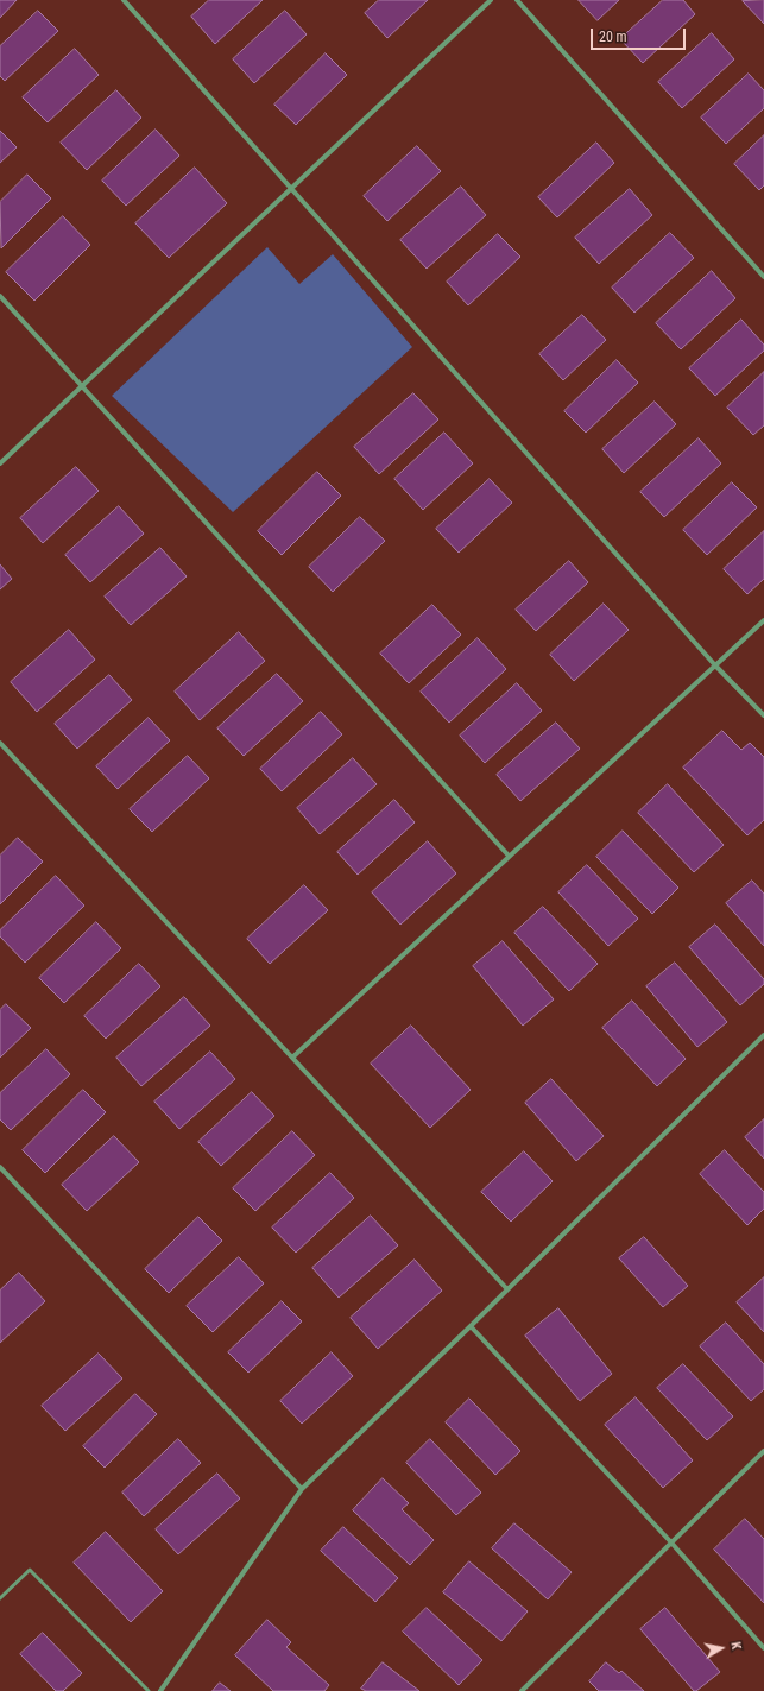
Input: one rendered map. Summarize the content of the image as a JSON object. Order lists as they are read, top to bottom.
{
  "scale_bar": "20 m",
  "north": "right"
}
